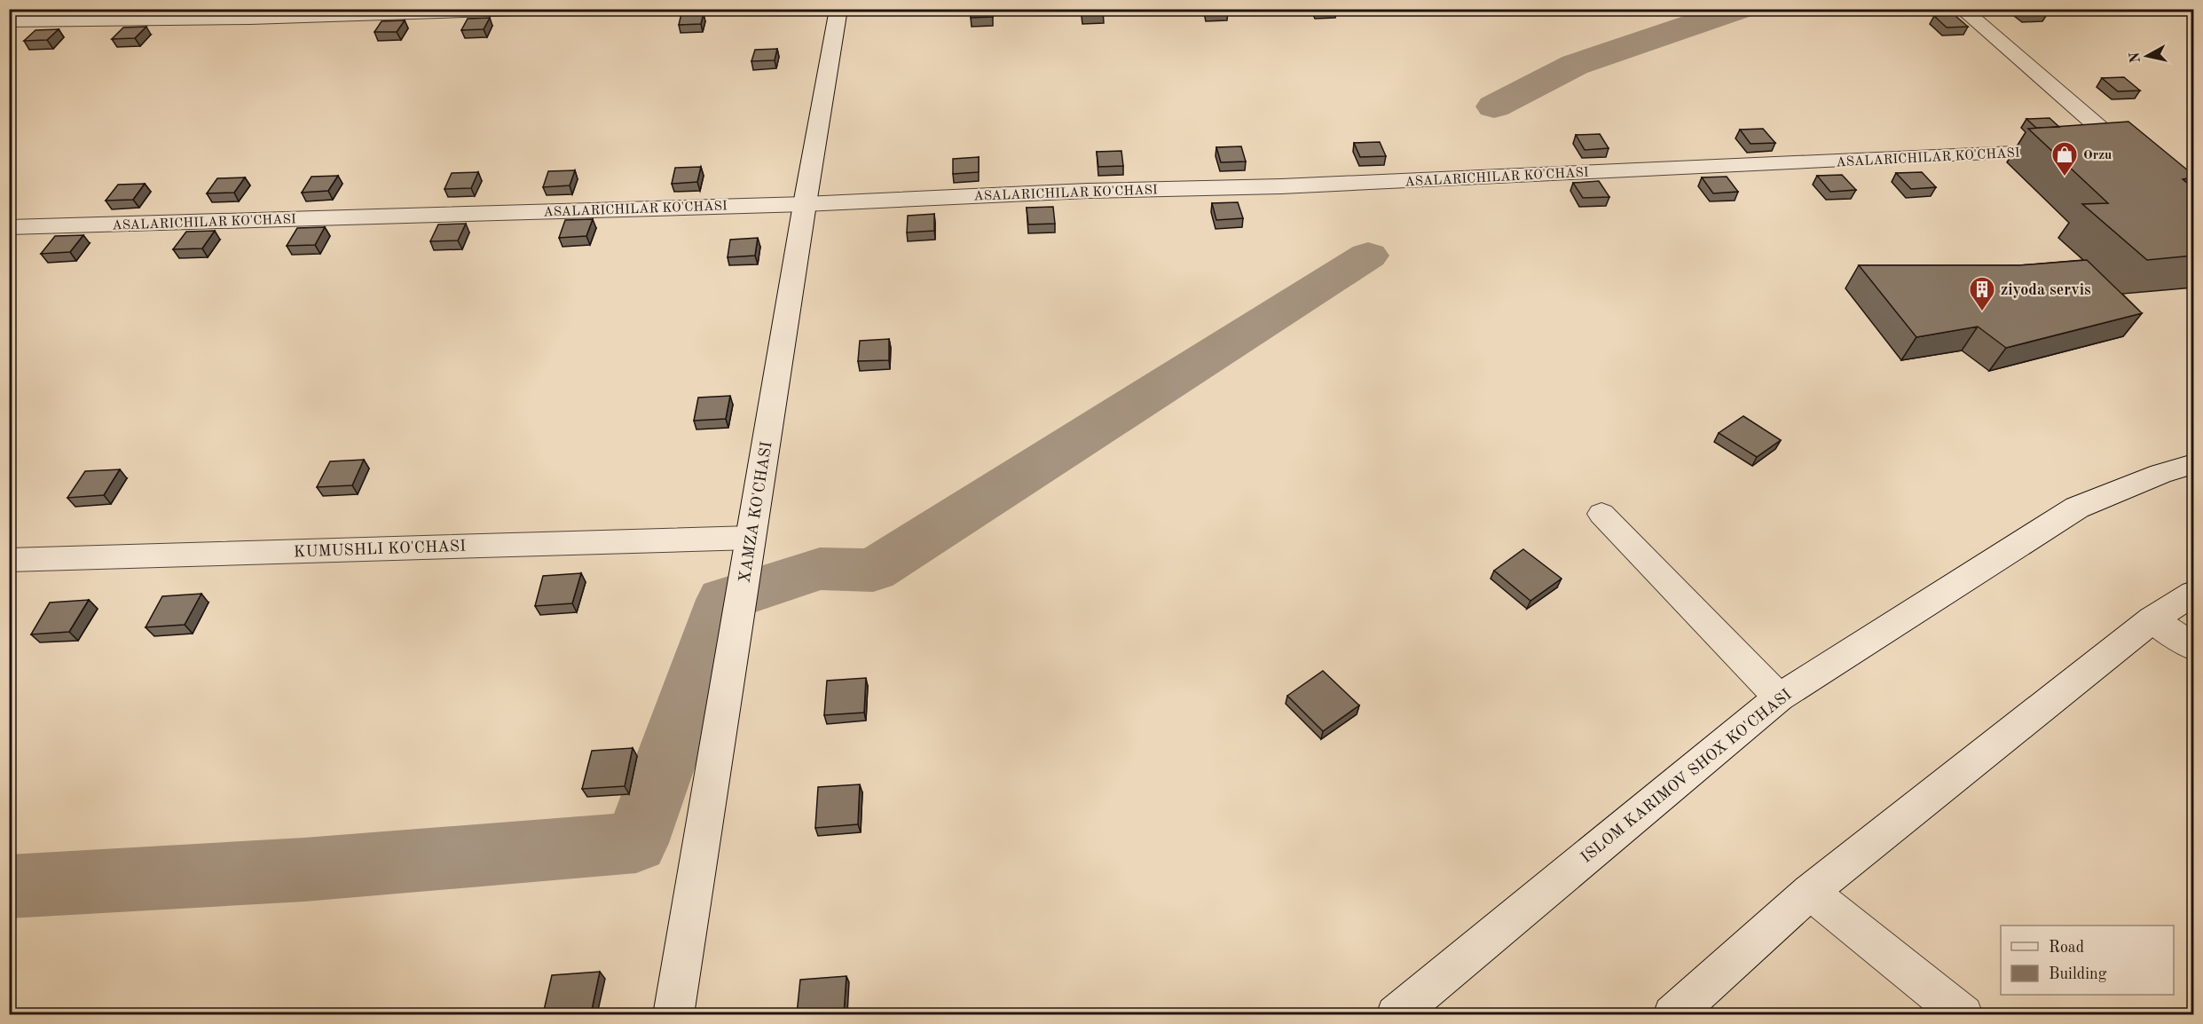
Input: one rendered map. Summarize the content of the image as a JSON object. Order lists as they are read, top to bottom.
{
  "streets": {
    "street": [
      "ASALARICHILAR KO'CHASI",
      "XAMZA KO'CHASI",
      "KUMUSHLI KO'CHASI",
      "ISLOM KARIMOV SHOX KO'CHASI"
    ]
  },
  "crossings": [
    ["ASALARICHILAR KO'CHASI", "XAMZA KO'CHASI"],
    ["XAMZA KO'CHASI", "KUMUSHLI KO'CHASI"]
  ],
  "places": {
    "shop": ["Orzu"],
    "building": ["ziyoda servis"]
  },
  "legend": ["Road", "Building"],
  "north": "left"
}
